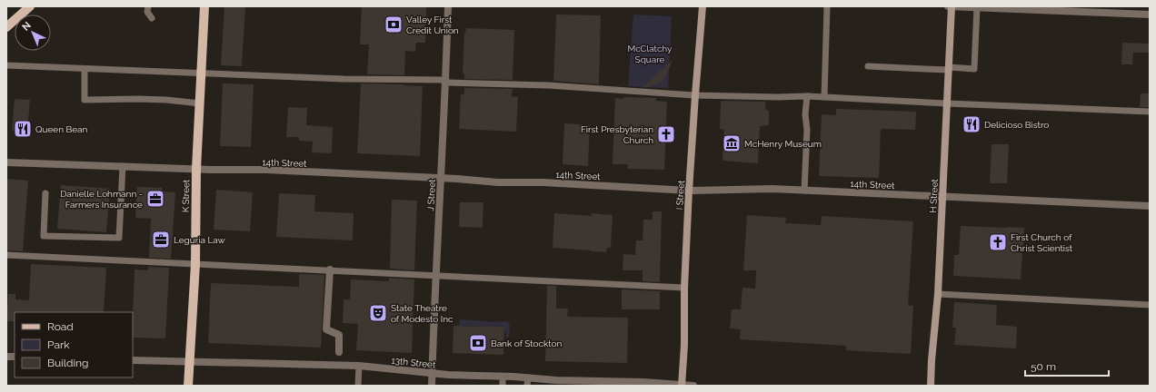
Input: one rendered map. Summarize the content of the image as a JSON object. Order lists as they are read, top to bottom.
{
  "streets": {
    "main road": ["I Street", "K Street", "H Street"],
    "street": ["14th Street", "J Street", "13th Street"]
  },
  "crossings": [
    ["14th Street", "J Street"],
    ["14th Street", "I Street"],
    ["14th Street", "K Street"],
    ["14th Street", "H Street"],
    ["J Street", "13th Street"],
    ["I Street", "13th Street"],
    ["K Street", "13th Street"]
  ],
  "parks": ["McClatchy Square"],
  "places": {
    "bank": ["Valley First Credit Union", "Bank of Stockton"],
    "restaurant": ["Delicioso Bistro", "Queen Bean"],
    "church": ["First Presbyterian Church", "First Church of Christ Scientist"],
    "museum": ["McHenry Museum"],
    "office": ["Danielle Lohmann - Farmers Insurance", "Leguria Law"],
    "theatre": ["State Theatre of Modesto Inc"]
  },
  "legend": ["Road", "Park", "Building"],
  "scale_bar": "50 m",
  "north": "top left"
}
